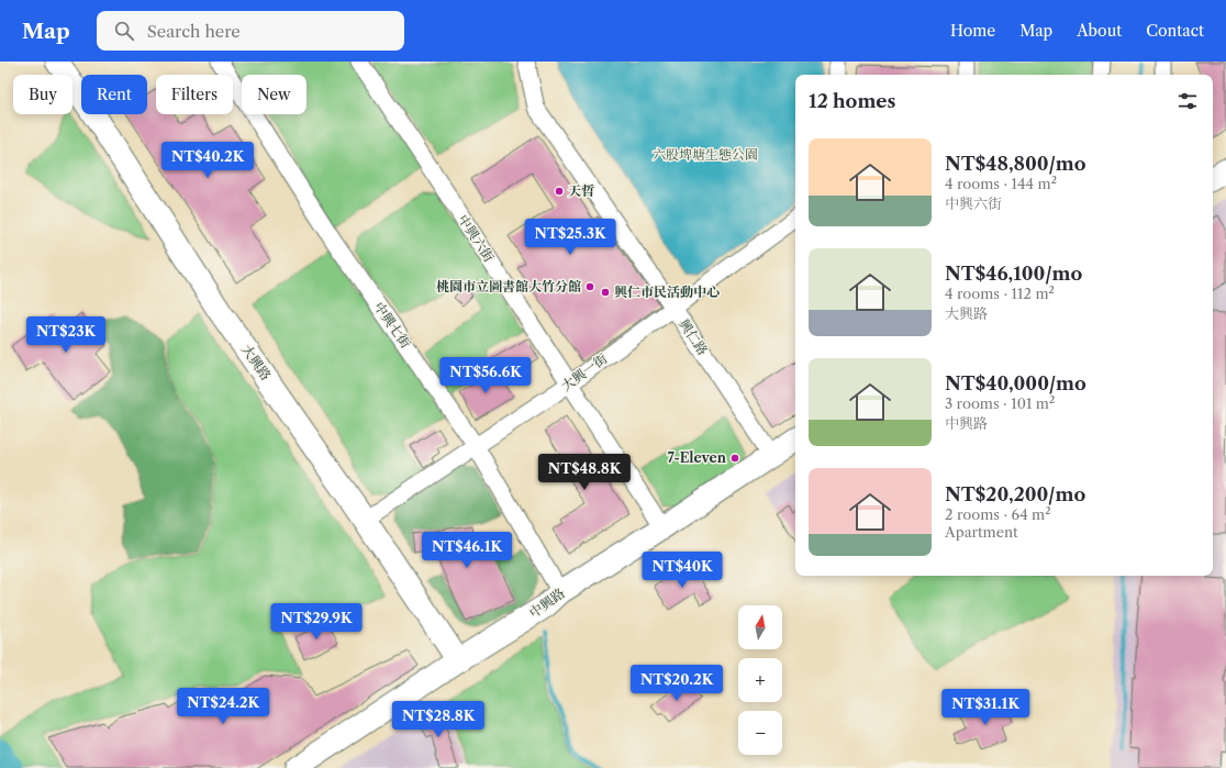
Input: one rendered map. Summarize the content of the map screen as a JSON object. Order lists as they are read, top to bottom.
{
  "streets": {
    "street": [
      "中興六街",
      "中興七街",
      "興仁路",
      "大興路",
      "大興一街",
      "中興路"
    ]
  },
  "crossings": [
    ["中興六街", "大興一街"],
    ["中興六街", "中興路"],
    ["中興七街", "大興一街"],
    ["中興七街", "中興路"],
    ["興仁路", "大興一街"],
    ["興仁路", "中興路"],
    ["大興路", "大興一街"],
    ["大興路", "中興路"]
  ],
  "parks": ["六股埤塘生態公園"],
  "places": [
    "天哲",
    "桃園市立圖書館大竹分館",
    "興仁市民活動中心",
    "7-Eleven"
  ],
  "north": "top",
  "page": {
    "header": "Map",
    "search": "Search here",
    "nav": [
      "Home",
      "Map",
      "About",
      "Contact"
    ],
    "chip": [
      "Buy",
      "Rent",
      "Filters",
      "New"
    ],
    "heading": "12 homes",
    "list": [
      {
        "name": "NT$48,800/mo",
        "note": "4 rooms · 144 m² · 中興六街"
      },
      {
        "name": "NT$46,100/mo",
        "note": "4 rooms · 112 m² · 大興路"
      },
      {
        "name": "NT$40,000/mo",
        "note": "3 rooms · 101 m² · 中興路"
      },
      {
        "name": "NT$20,200/mo",
        "note": "2 rooms · 64 m² · Apartment"
      }
    ],
    "price": [
      "NT$40.2K",
      "NT$25.3K",
      "NT$23K",
      "NT$56.6K",
      "NT$48.8K",
      "NT$46.1K",
      "NT$40K",
      "NT$29.9K",
      "NT$20.2K",
      "NT$24.2K",
      "NT$31.1K",
      "NT$28.8K"
    ],
    "map_buttons": ["+", "−"]
  }
}
